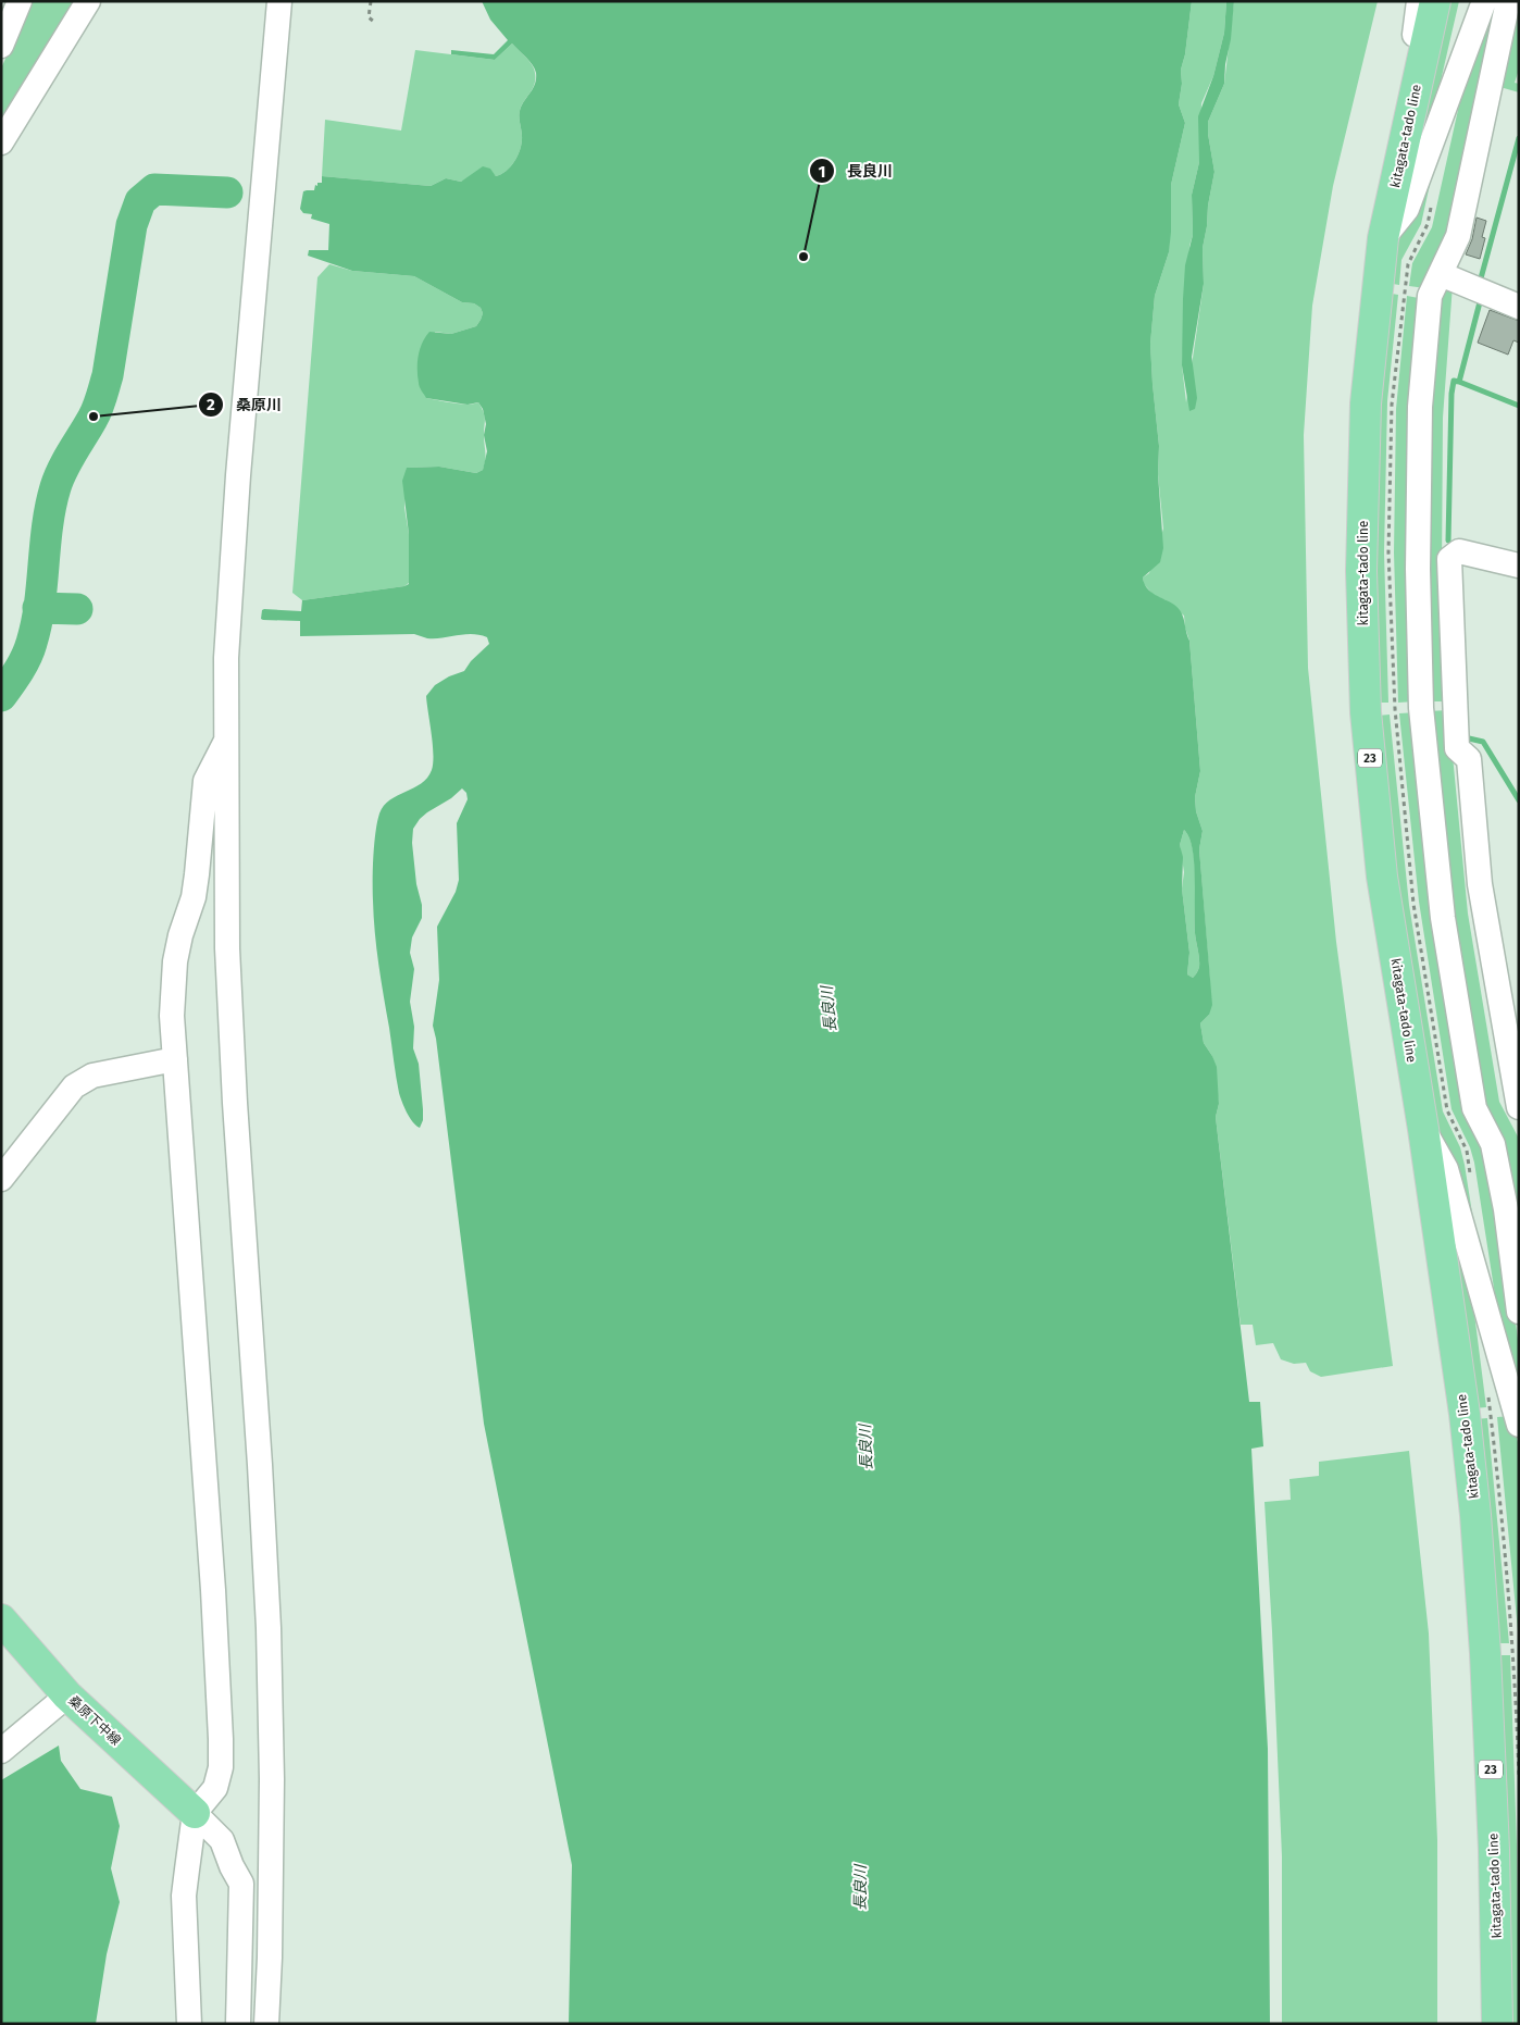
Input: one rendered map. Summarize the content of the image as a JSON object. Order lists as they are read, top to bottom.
{
  "streets": {
    "main road": ["kitagata-tado line", "23", "桑原下中線"]
  },
  "water": ["長良川"],
  "places": ["長良川", "桑原川"]
}
